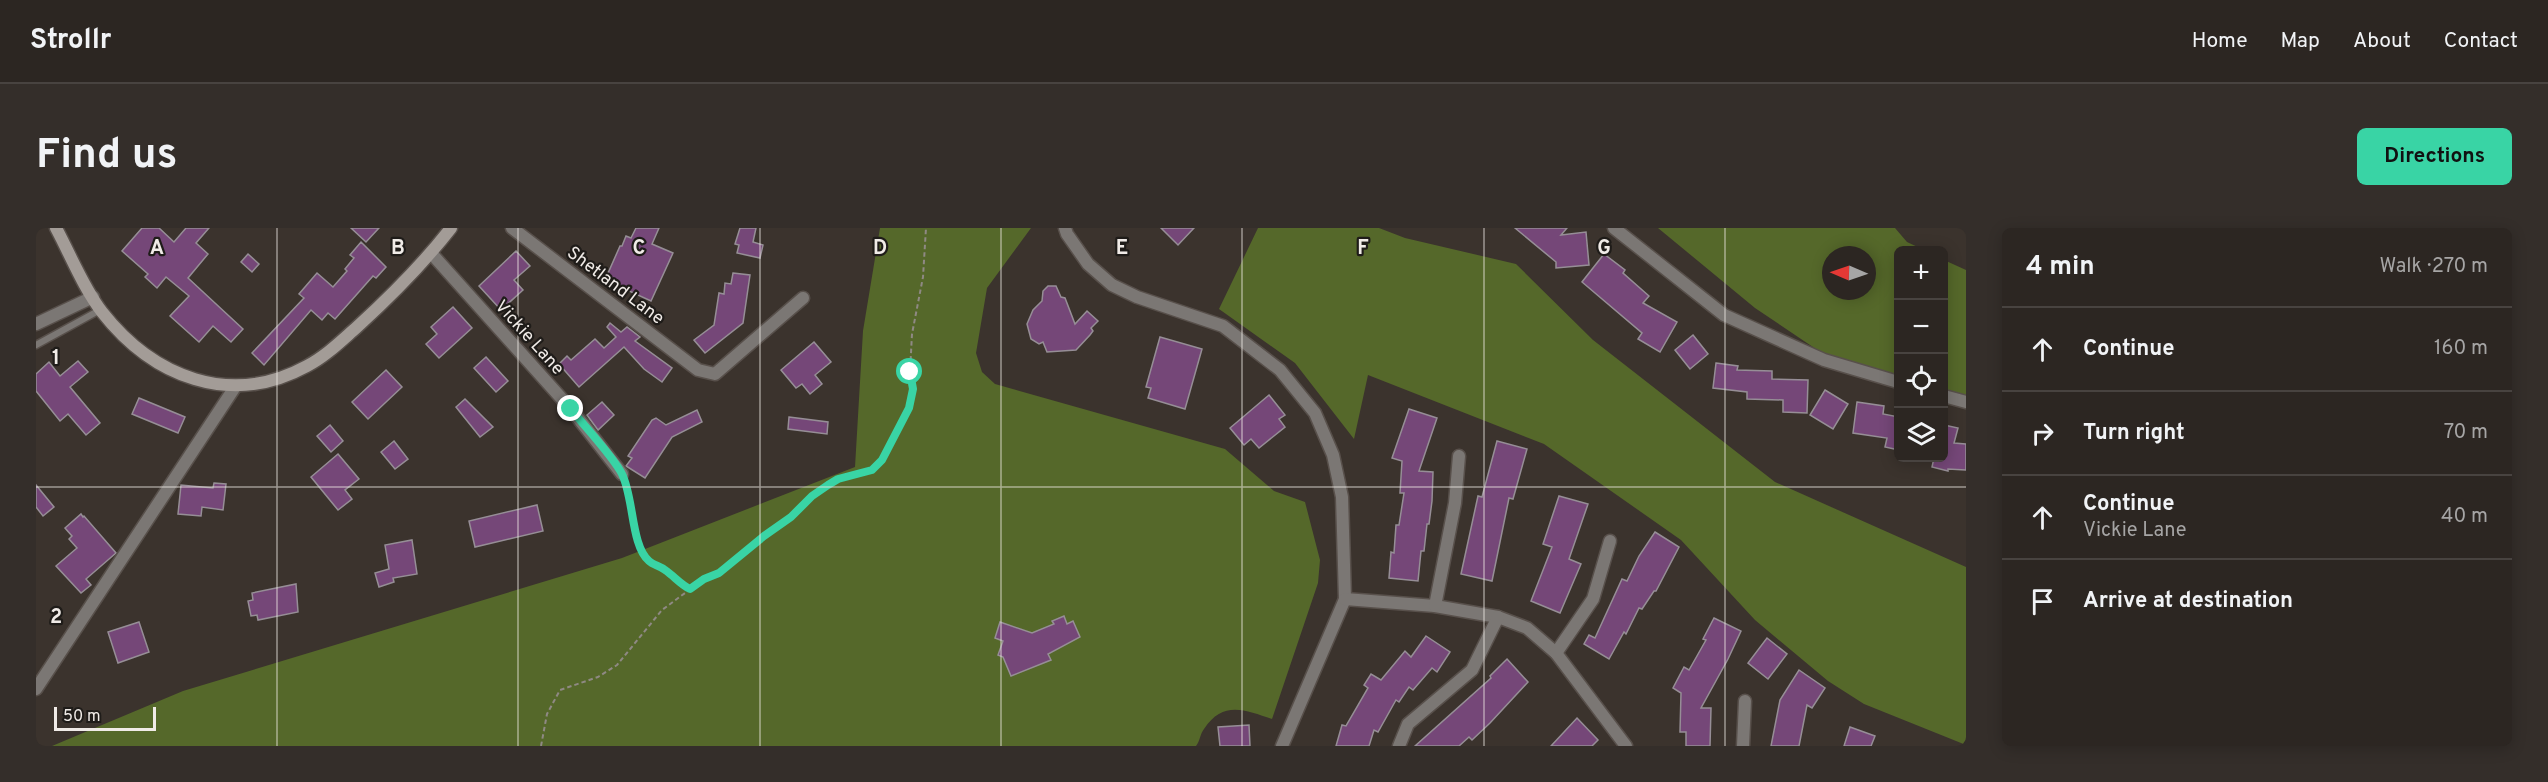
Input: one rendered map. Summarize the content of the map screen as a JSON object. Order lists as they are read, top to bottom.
{
  "streets": {
    "street": ["Shetland Lane", "Vickie Lane"]
  },
  "scale_bar": "50 m",
  "north": "left",
  "page": {
    "header": "Strollr",
    "nav": [
      "Home",
      "Map",
      "About",
      "Contact"
    ],
    "buttons": "Directions",
    "title": "Find us",
    "heading": ["4 min", "Walk · 270 m"],
    "map_buttons": ["+", "−"],
    "list": [
      ["Continue", "160 m"],
      ["Turn right", "70 m"],
      ["Continue", "Vickie Lane", "40 m"],
      "Arrive at destination"
    ],
    "scale": "50 m"
  },
  "grid": {
    "columns": [
      "A",
      "B",
      "C",
      "D",
      "E",
      "F",
      "G"
    ],
    "rows": ["1", "2"]
  }
}
